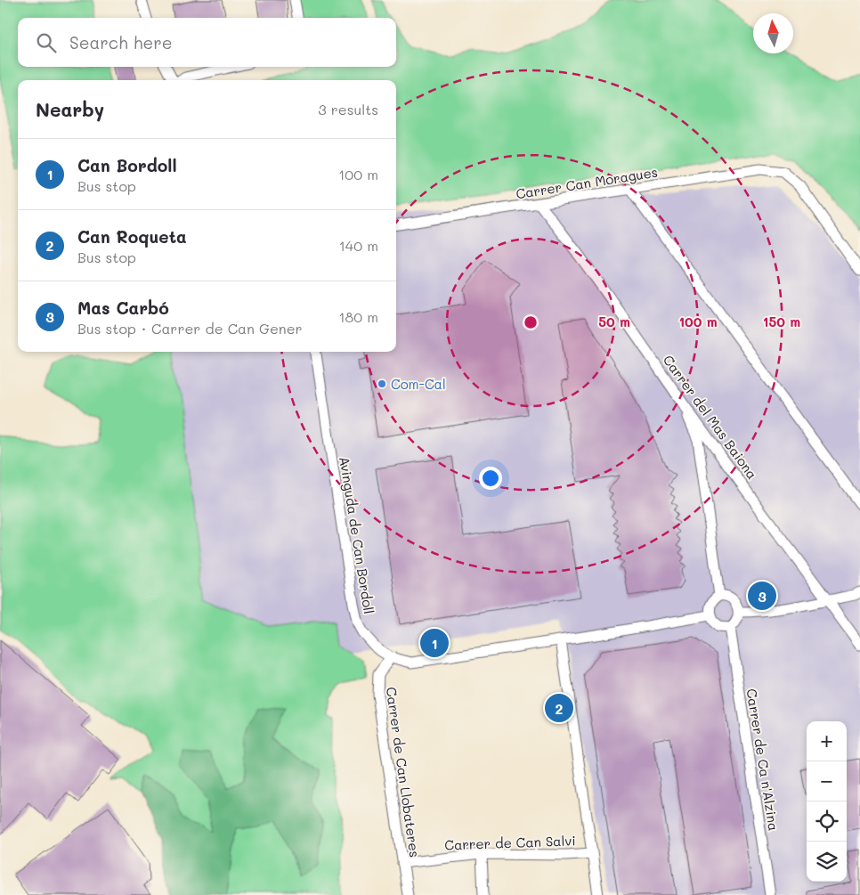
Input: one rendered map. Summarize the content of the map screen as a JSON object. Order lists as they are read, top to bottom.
{
  "streets": {
    "street": [
      "Carrer Can Moragues",
      "Carrer del Mas Baiona",
      "Avinguda de Can Bordoll",
      "Carrer de Ca n'Alzina",
      "Carrer de Can Llobateres",
      "Carrer de Can Salvi"
    ]
  },
  "crossings": [
    ["Carrer Can Moragues", "Carrer del Mas Baiona"],
    ["Avinguda de Can Bordoll", "Carrer de Ca n'Alzina"],
    ["Avinguda de Can Bordoll", "Carrer de Can Llobateres"],
    ["Carrer de Can Llobateres", "Carrer de Can Salvi"]
  ],
  "places": ["Com-Cal"],
  "north": "top",
  "page": {
    "search": "Search here",
    "heading": ["Nearby", "3 results"],
    "list": [
      {
        "mark": "1",
        "name": "Can Bordoll",
        "note": "Bus stop",
        "value": "100 m"
      },
      {
        "mark": "2",
        "name": "Can Roqueta",
        "note": "Bus stop",
        "value": "140 m"
      },
      {
        "mark": "3",
        "name": "Mas Carbó",
        "note": "Bus stop · Carrer de Can Gener",
        "value": "180 m"
      }
    ],
    "pins": ["3", "1", "2"],
    "map_buttons": ["+", "−"]
  },
  "rings": ["50 m", "100 m", "150 m"]
}
